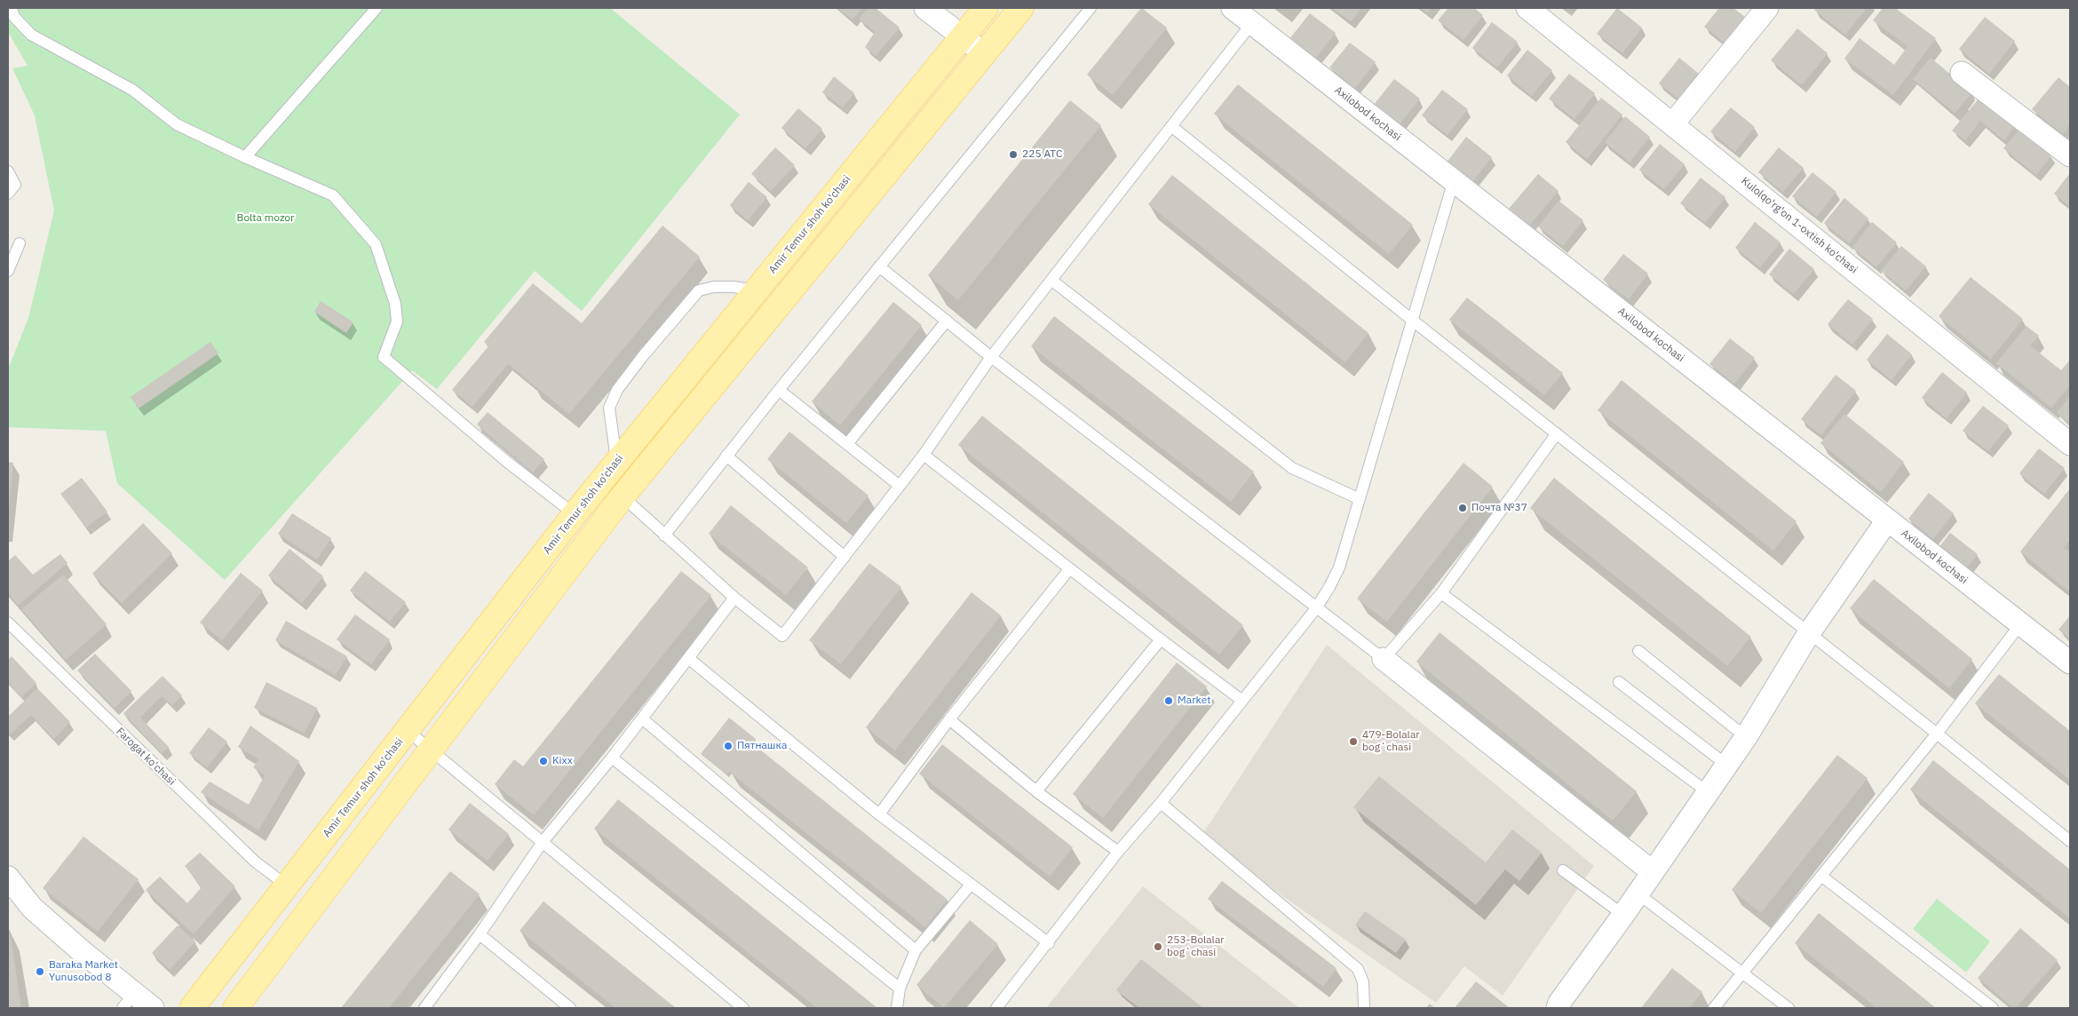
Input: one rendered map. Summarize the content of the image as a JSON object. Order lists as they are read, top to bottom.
{
  "streets": {
    "main road": ["Amir Temur shoh ko'chasi"],
    "street": ["Axilobod kochasi", "Kulolqo'rg'on 1-oxtish ko'chasi"],
    "lane": ["Farogat ko'chasi"]
  },
  "crossings": [
    ["Amir Temur shoh ko'chasi", "Farogat ko'chasi"]
  ],
  "parks": ["Bolta mozor"],
  "places": [
    "225 АТС",
    "Почта №37",
    "Market",
    "479-Bolalar bogʻchasi",
    "Пятнашка",
    "Kixx",
    "253-Bolalar bogʻchasi",
    "Baraka Market Yunusobod 8"
  ]
}
